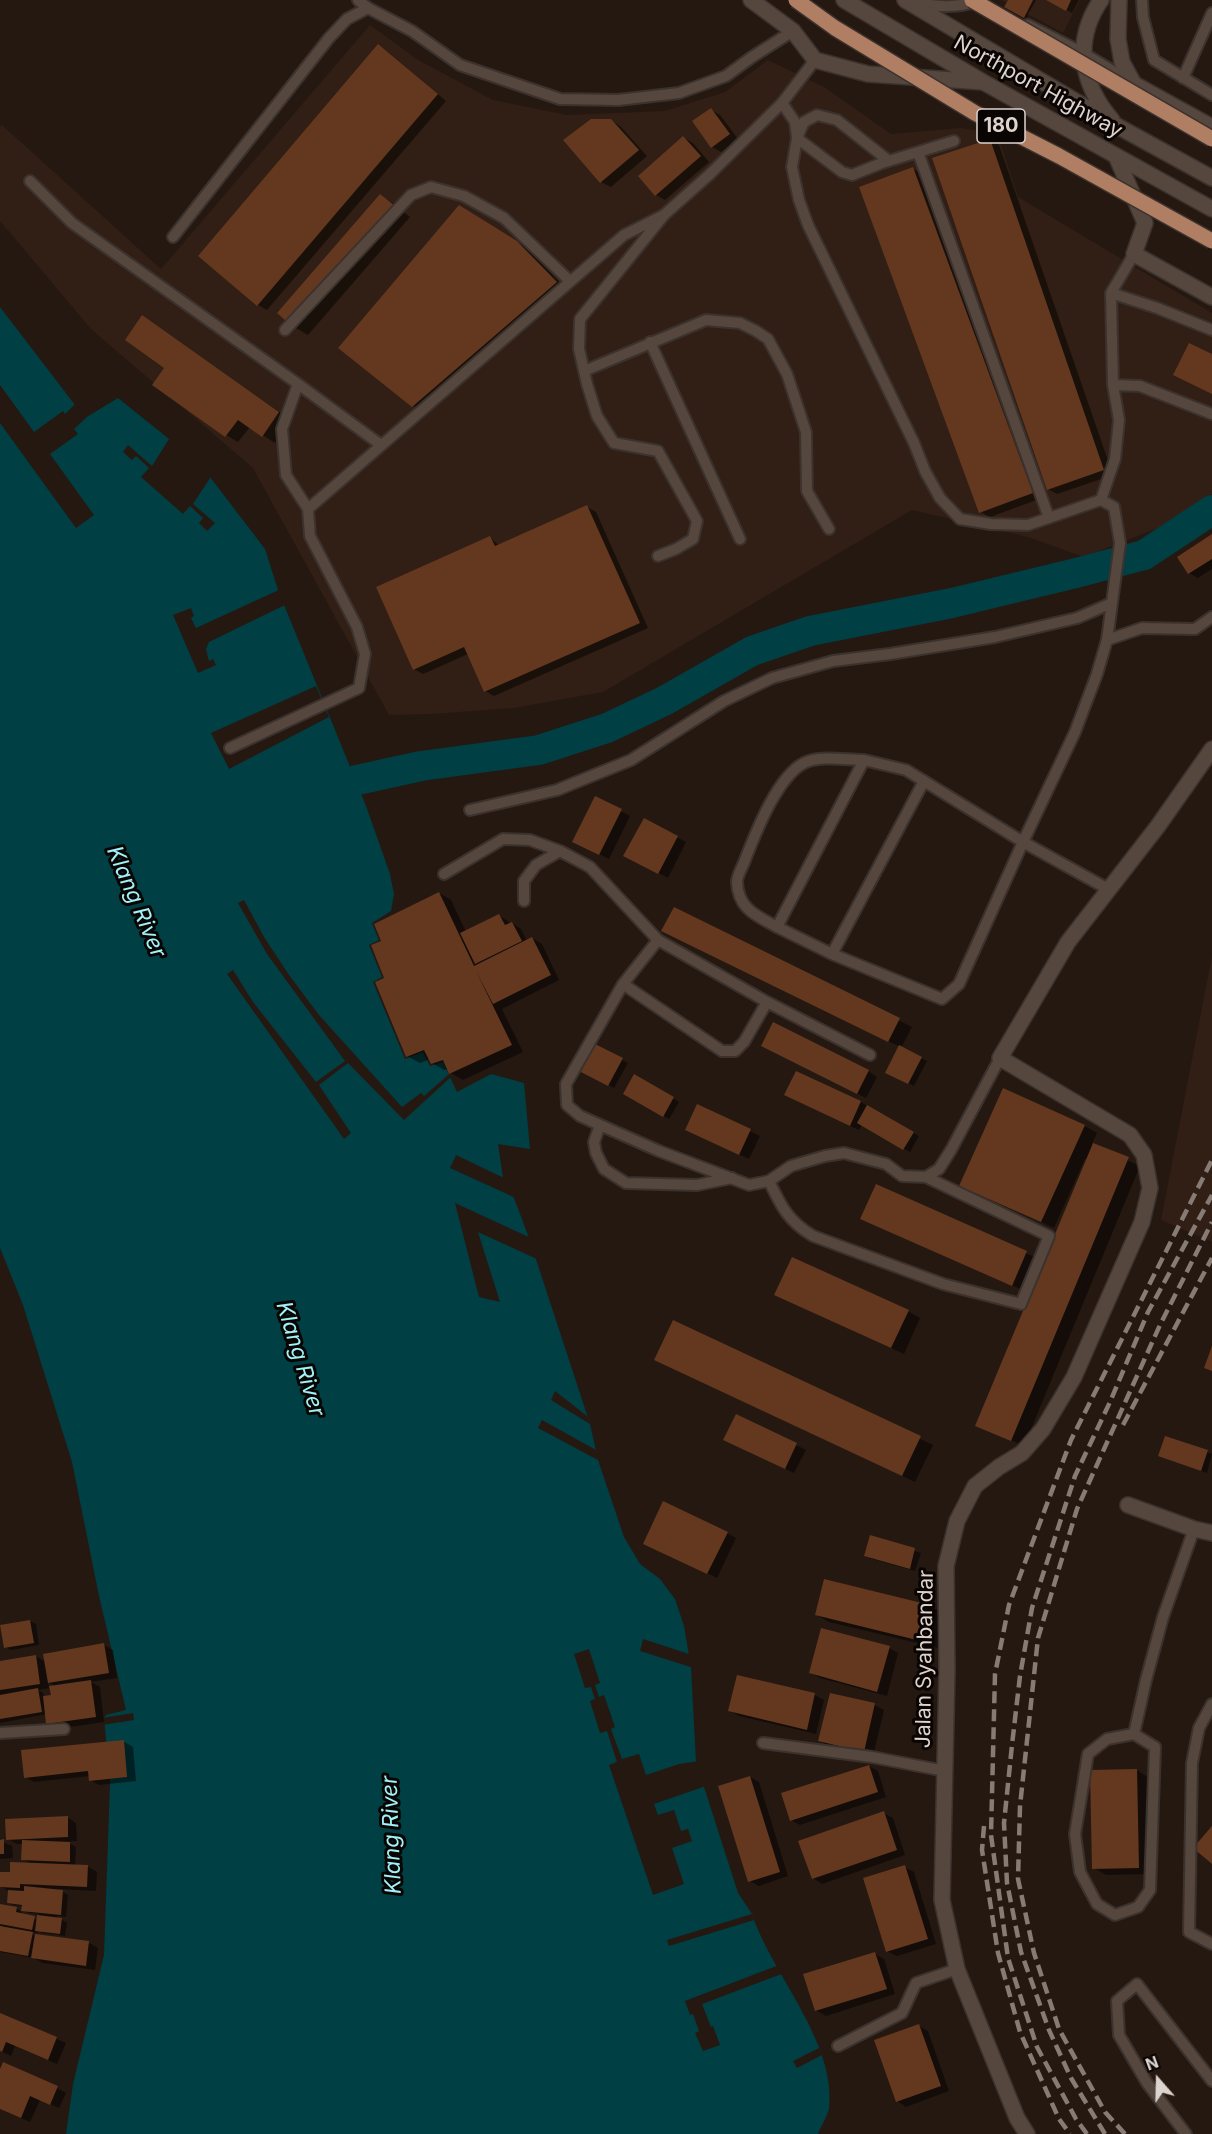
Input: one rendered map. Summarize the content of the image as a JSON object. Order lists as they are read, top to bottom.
{
  "streets": {
    "main road": ["180"],
    "street": ["Northport Highway", "Jalan Syahbandar"]
  },
  "water": ["Klang River"],
  "north": "top"
}
